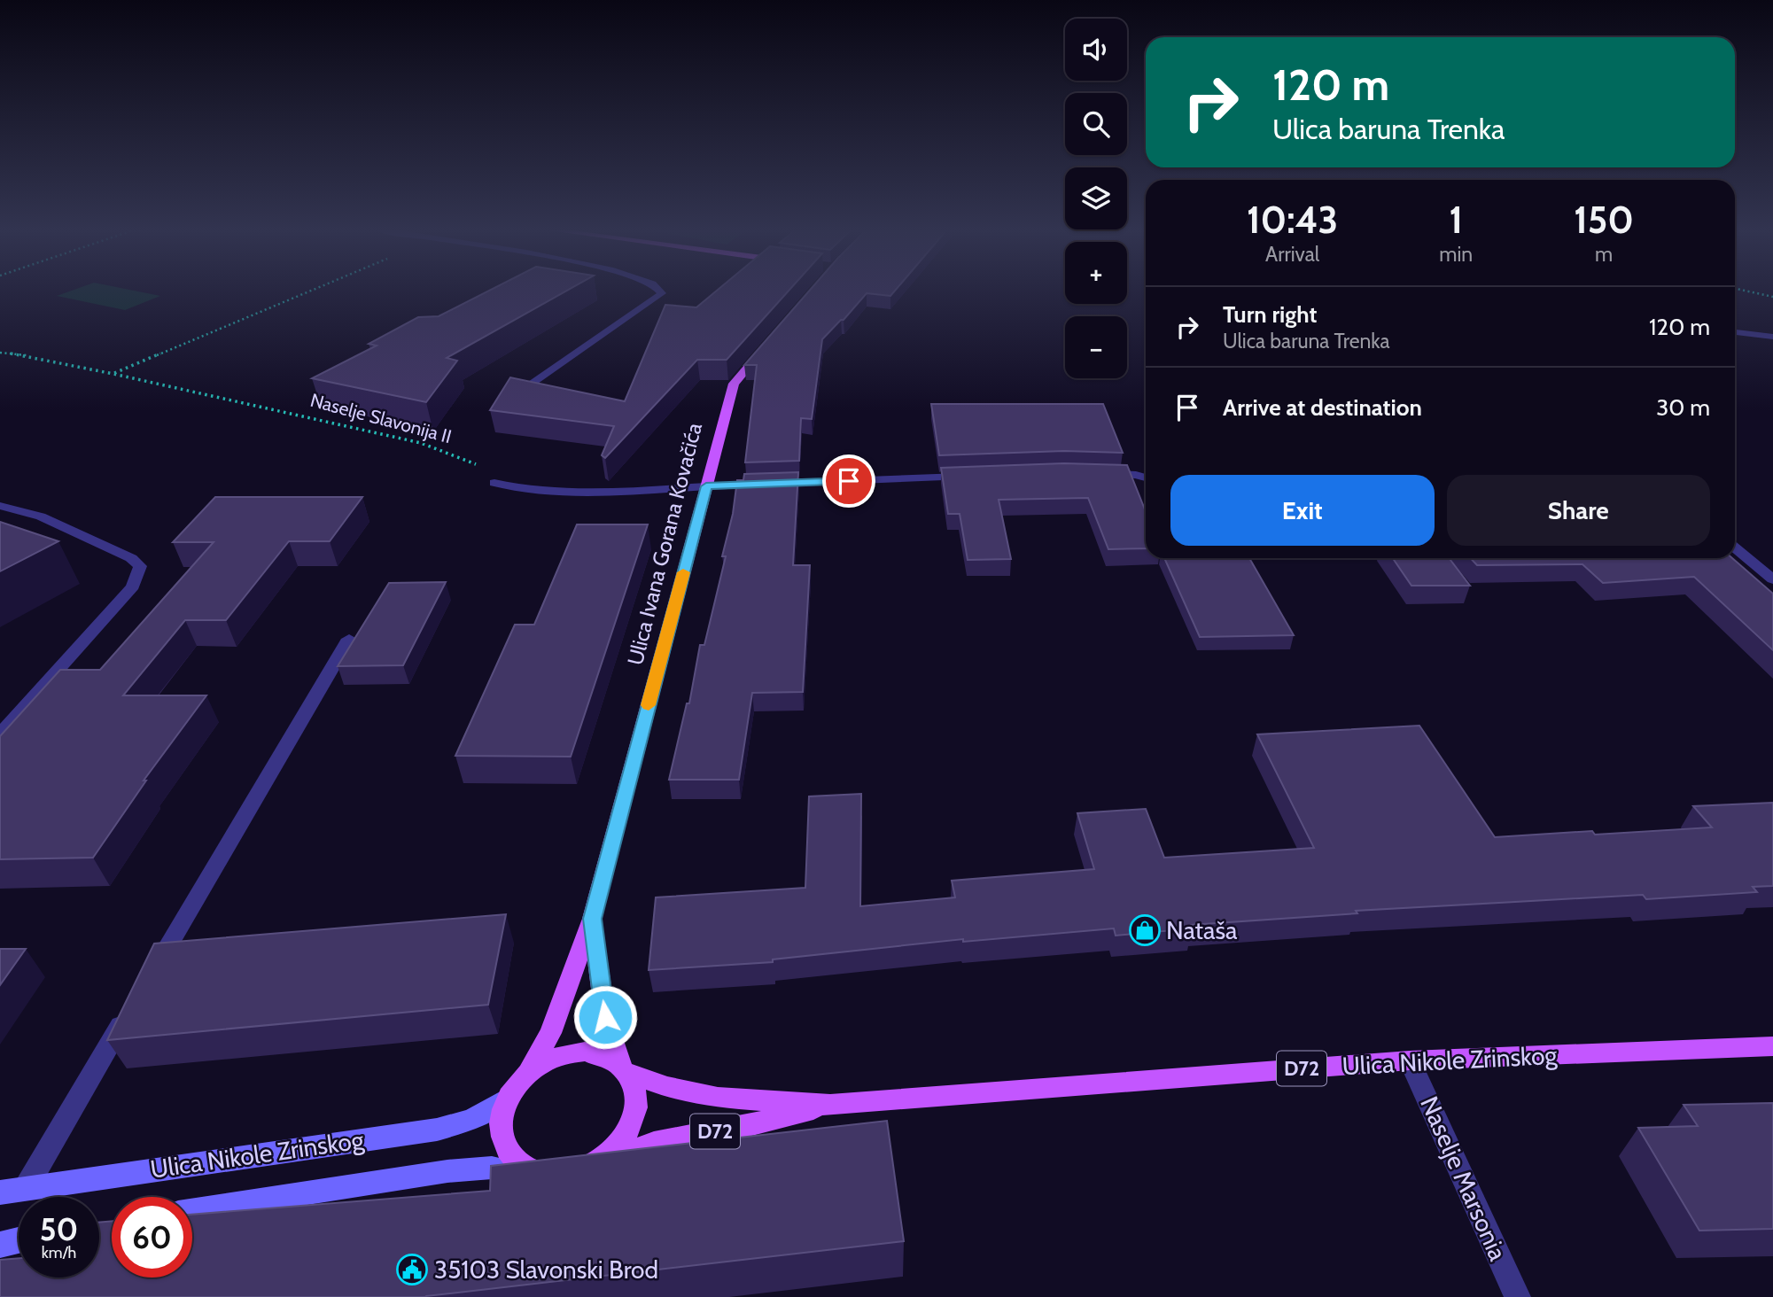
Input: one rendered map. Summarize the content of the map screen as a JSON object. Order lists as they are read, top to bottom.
{
  "streets": {
    "main road": ["Ulica Ivana Gorana Kovačića", "Ulica Nikole Zrinskog", "D72"],
    "street": ["Naselje Marsonia"],
    "path": ["Naselje Slavonija II"]
  },
  "crossings": [
    ["Ulica Ivana Gorana Kovačića", "Ulica Nikole Zrinskog"],
    ["Ulica Ivana Gorana Kovačića", "D72"],
    ["Ulica Nikole Zrinskog", "D72"],
    ["Ulica Nikole Zrinskog", "Naselje Marsonia"]
  ],
  "places": {
    "shop": ["Nataša"],
    "public building": ["35103 Slavonski Brod"]
  },
  "page": {
    "map_buttons": ["+", "−"],
    "turn": ["120 m", "Ulica baruna Trenka"],
    "eta": [
      "10:43",
      "Arrival",
      "1",
      "min",
      "150",
      "m"
    ],
    "list": [
      {
        "name": "Turn right",
        "note": "Ulica baruna Trenka",
        "value": "120 m"
      },
      {
        "name": "Arrive at destination",
        "value": "30 m"
      }
    ],
    "buttons": ["Exit", "Share"],
    "speed": "50 km/h",
    "limit": "60"
  }
}
